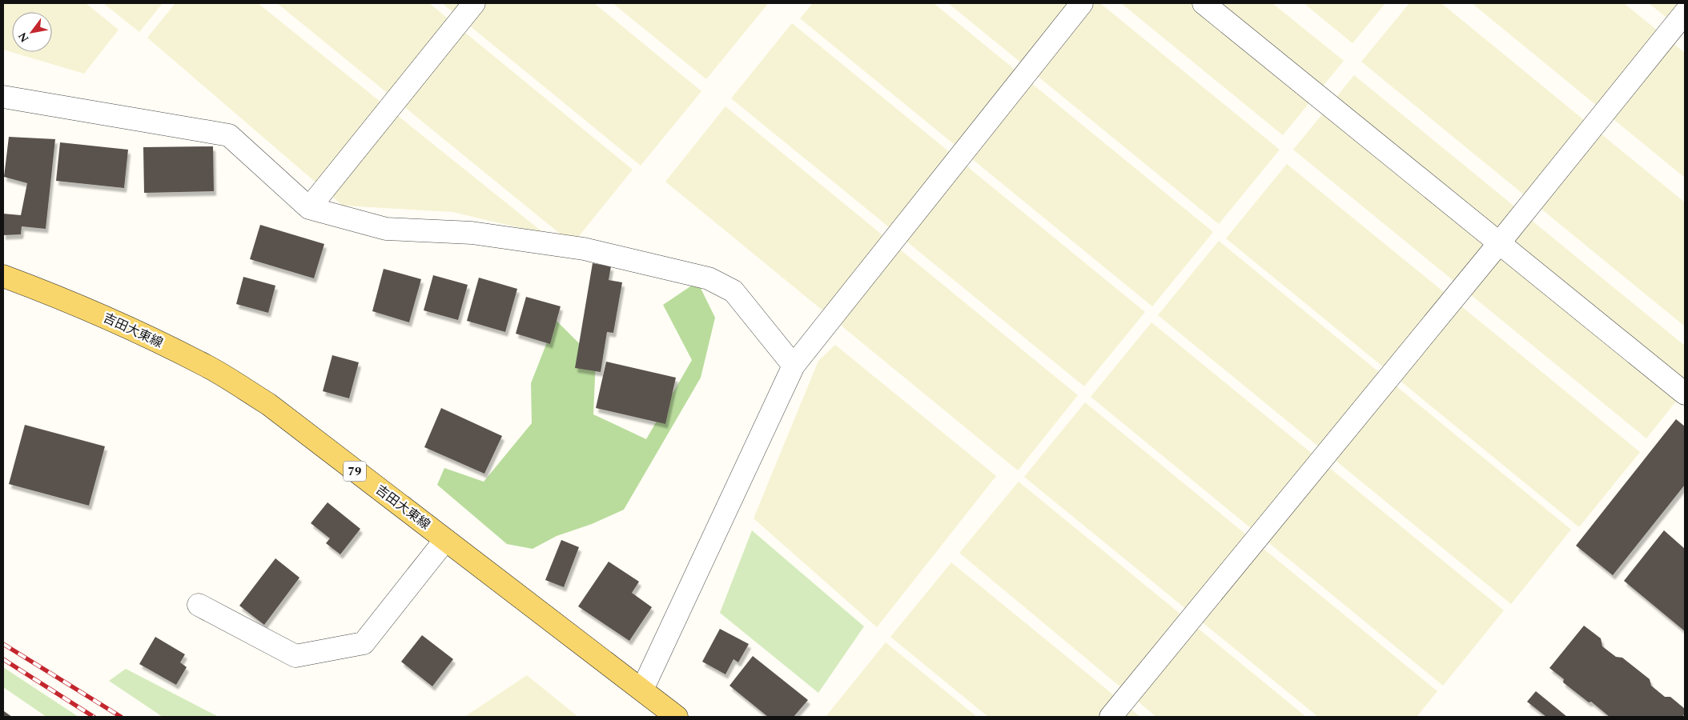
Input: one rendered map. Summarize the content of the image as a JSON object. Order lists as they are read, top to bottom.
{
  "streets": {
    "main road": ["吉田大東線", "79"]
  },
  "north": "bottom left"
}
